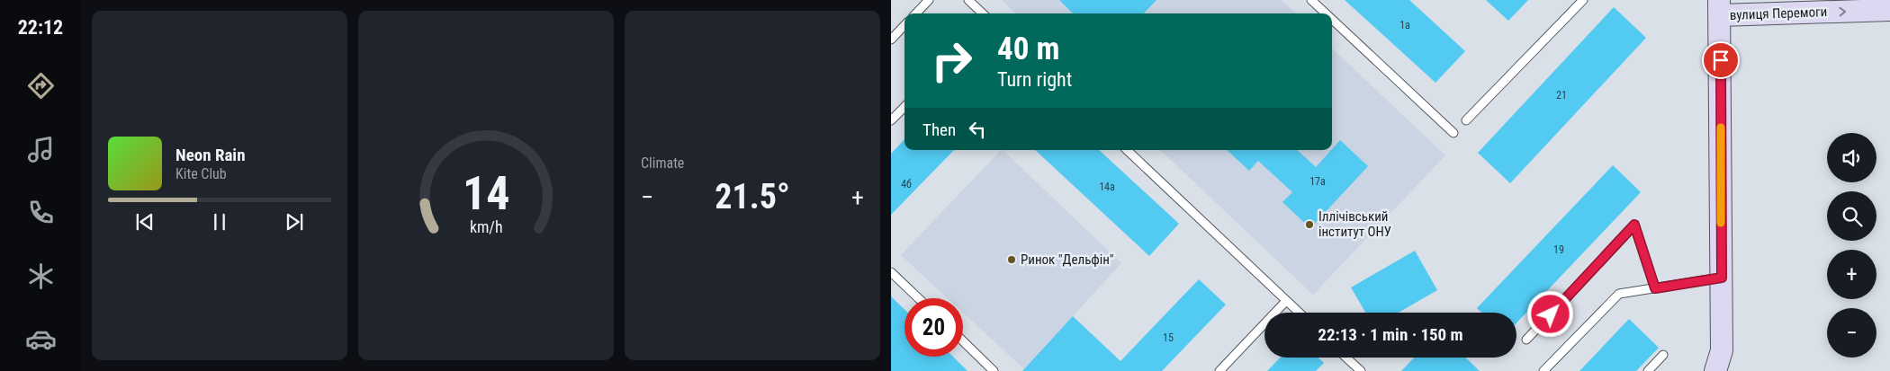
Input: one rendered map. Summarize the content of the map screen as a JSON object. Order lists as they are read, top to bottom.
{
  "streets": {
    "main road": ["вулиця Перемоги"]
  },
  "one_way": ["вулиця Перемоги"],
  "places": ["Іллічівський інститут ОНУ", "Ринок \"Дельфін\""],
  "house_numbers": [
    "1а",
    "21",
    "17а",
    "4б",
    "14а",
    "19",
    "15"
  ],
  "page": {
    "tabs": "22:12",
    "tile": "Climate",
    "turn": ["40 m", "Turn right"],
    "then": "Then",
    "map_buttons": ["+", "−"],
    "song": ["Neon Rain", "Kite Club"],
    "heat": ["−", "21.5°", "+"],
    "limit": "20",
    "trip": "22:13 · 1 min · 150 m",
    "gauge": ["14", "km/h"]
  }
}
